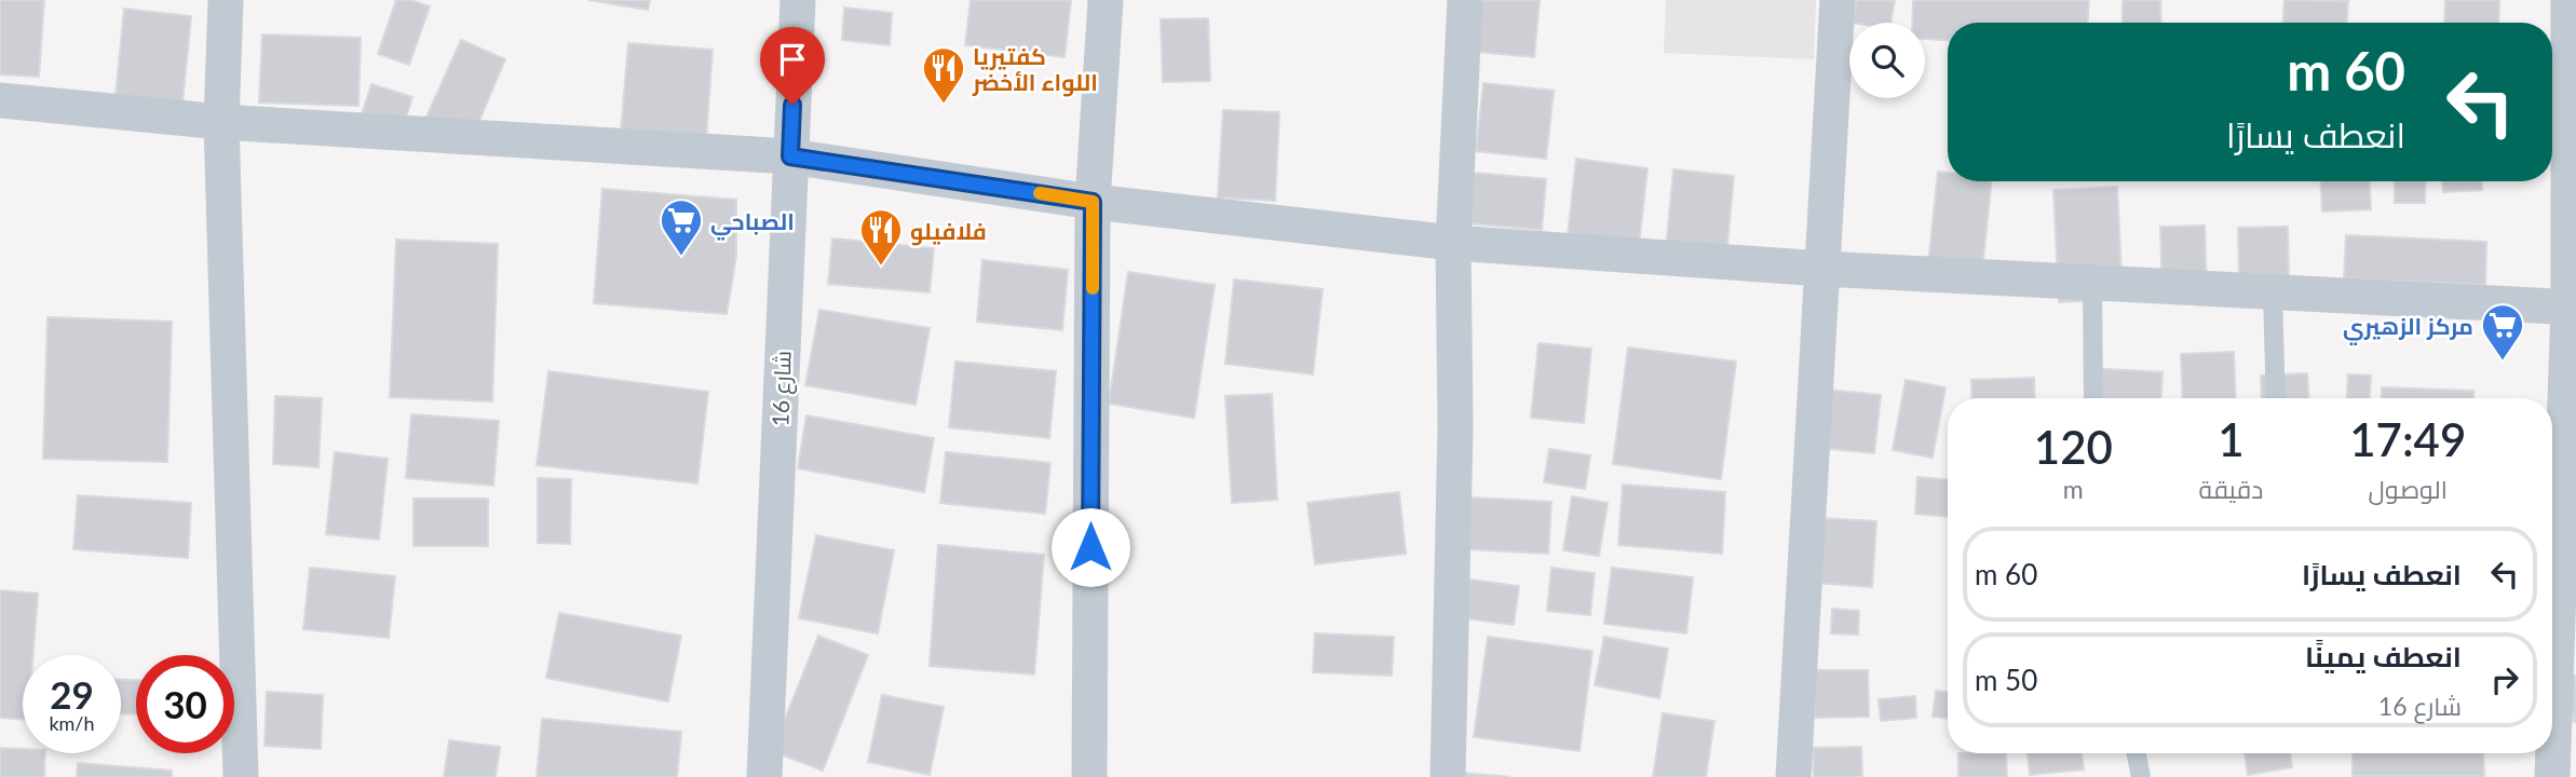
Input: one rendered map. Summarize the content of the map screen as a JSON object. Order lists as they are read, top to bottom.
{
  "streets": {
    "street": ["شارع 16"]
  },
  "places": {
    "restaurant": ["كفتيريا اللواء الأخضر", "فلافيلو"],
    "supermarket": ["الصباحي", "مركز الزهيري"]
  },
  "page": {
    "turn": ["60 m", "انعطف يسارًا"],
    "eta": [
      "17:49",
      "الوصول",
      "1",
      "دقيقة",
      "120",
      "m"
    ],
    "list": [
      {
        "name": "انعطف يسارًا",
        "value": "60 m"
      },
      {
        "name": "انعطف يمينًا",
        "note": "شارع 16",
        "value": "50 m"
      }
    ],
    "speed": "29 km/h",
    "limit": "30"
  }
}
